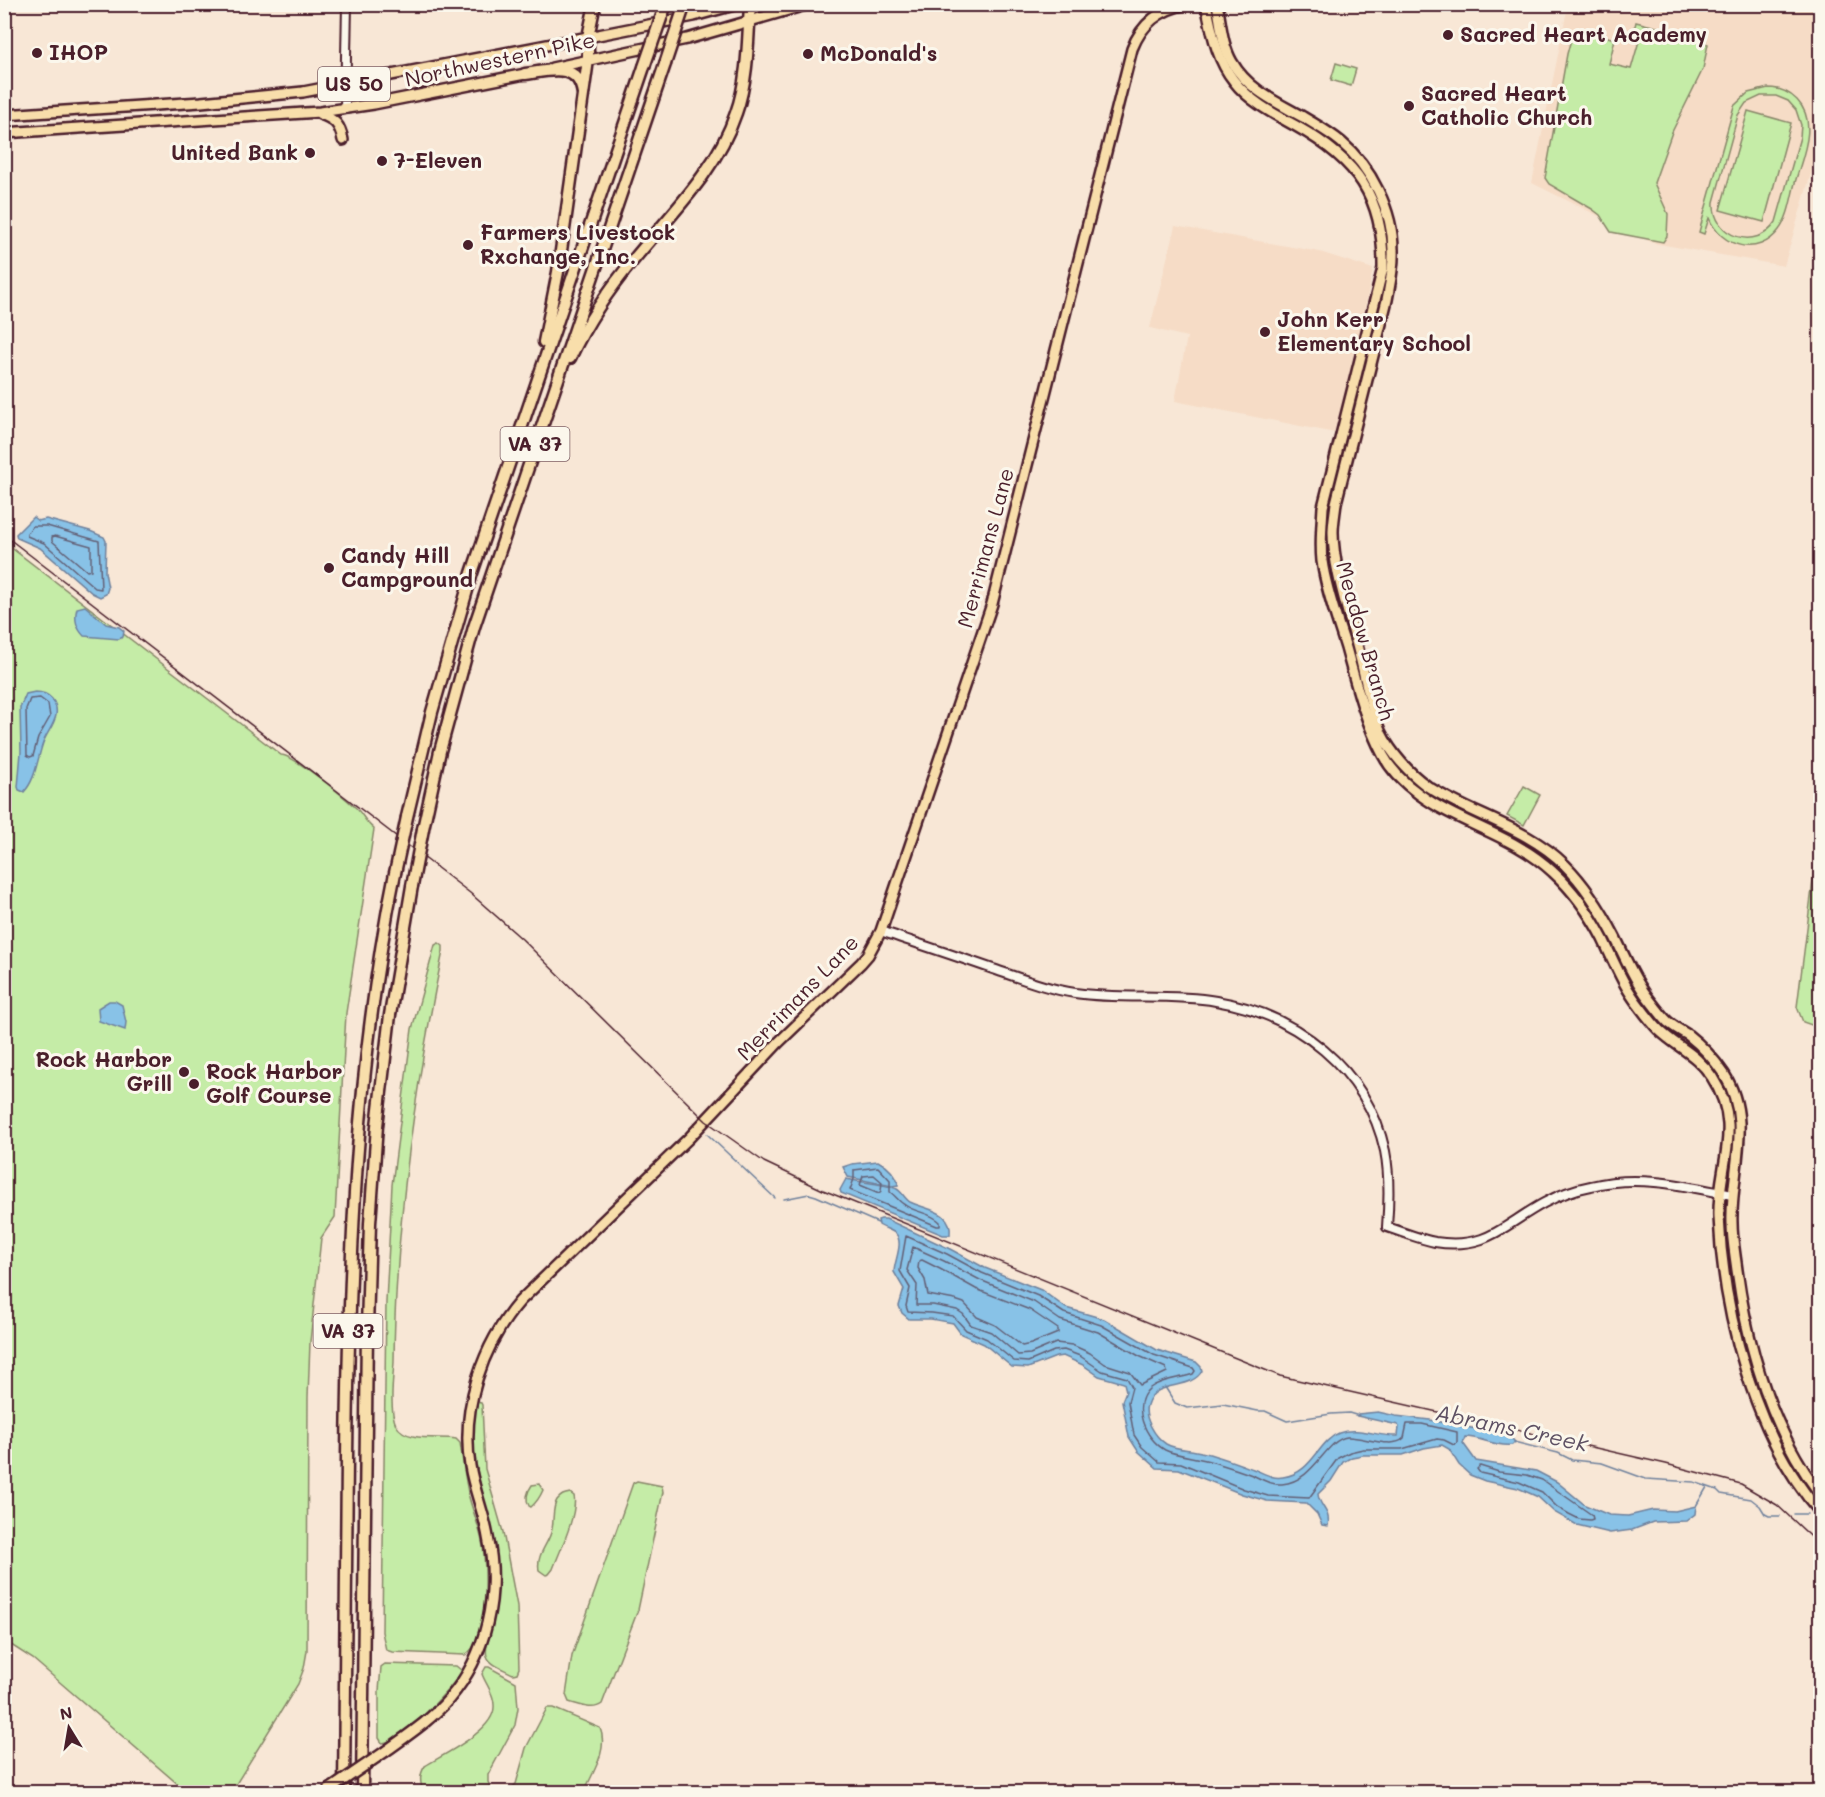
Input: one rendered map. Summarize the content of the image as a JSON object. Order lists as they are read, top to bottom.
{
  "streets": {
    "highway": ["VA 37"],
    "main road": [
      "Northwestern Pike",
      "US 50",
      "Merrimans Lane",
      "Meadow Branch"
    ]
  },
  "crossings": [
    ["Northwestern Pike", "US 50"]
  ],
  "water": ["Abrams Creek"],
  "places": [
    "Sacred Heart Academy",
    "IHOP",
    "McDonald's",
    "Sacred Heart Catholic Church",
    "United Bank",
    "7-Eleven",
    "Farmers Livestock Rxchange, Inc.",
    "John Kerr Elementary School",
    "Candy Hill Campground",
    "Rock Harbor Grill",
    "Rock Harbor Golf Course"
  ],
  "north": "top"
}
